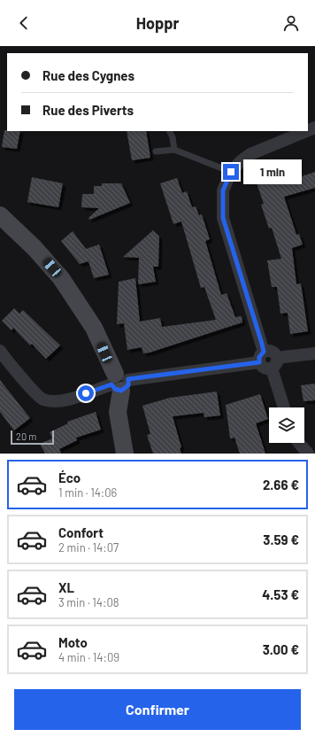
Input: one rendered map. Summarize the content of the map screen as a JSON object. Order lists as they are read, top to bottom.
{
  "scale_bar": "20 m",
  "page": {
    "header": "Hoppr",
    "banner": ["Rue des Cygnes", "Rue des Piverts"],
    "bubble": "1 min",
    "scale": "20 m",
    "list": [
      {
        "name": "Éco",
        "note": "1 min · 14:06",
        "value": "2.66 €"
      },
      {
        "name": "Confort",
        "note": "2 min · 14:07",
        "value": "3.59 €"
      },
      {
        "name": "XL",
        "note": "3 min · 14:08",
        "value": "4.53 €"
      },
      {
        "name": "Moto",
        "note": "4 min · 14:09",
        "value": "3.00 €"
      }
    ],
    "buttons": "Confirmer"
  }
}
